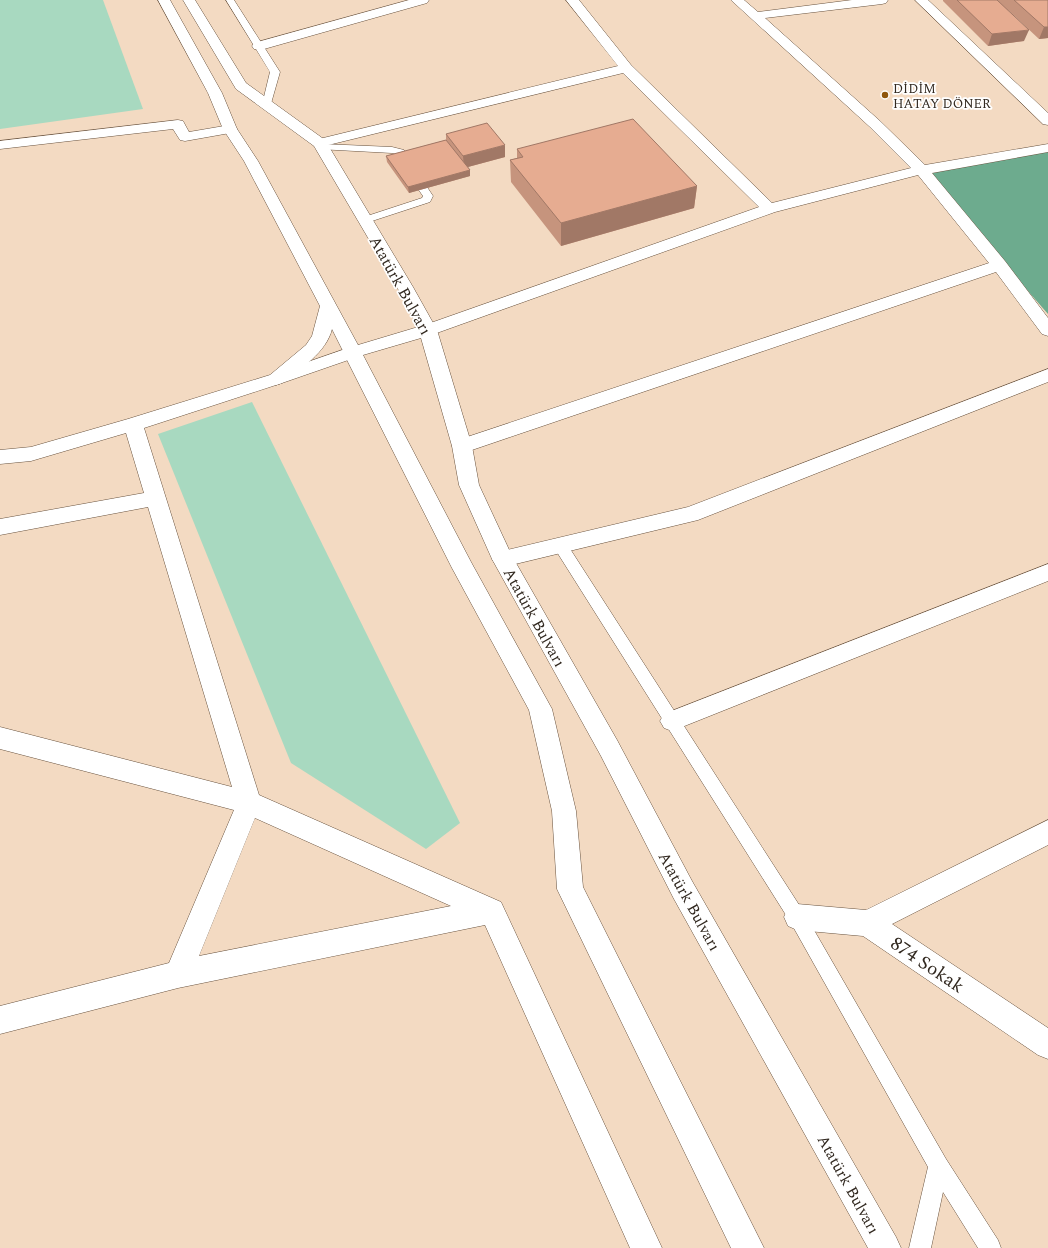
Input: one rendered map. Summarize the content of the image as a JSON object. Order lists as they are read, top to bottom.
{
  "streets": {
    "street": ["Atatürk Bulvarı", "874 Sokak"]
  },
  "places": ["DİDİM HATAY DÖNER"]
}
